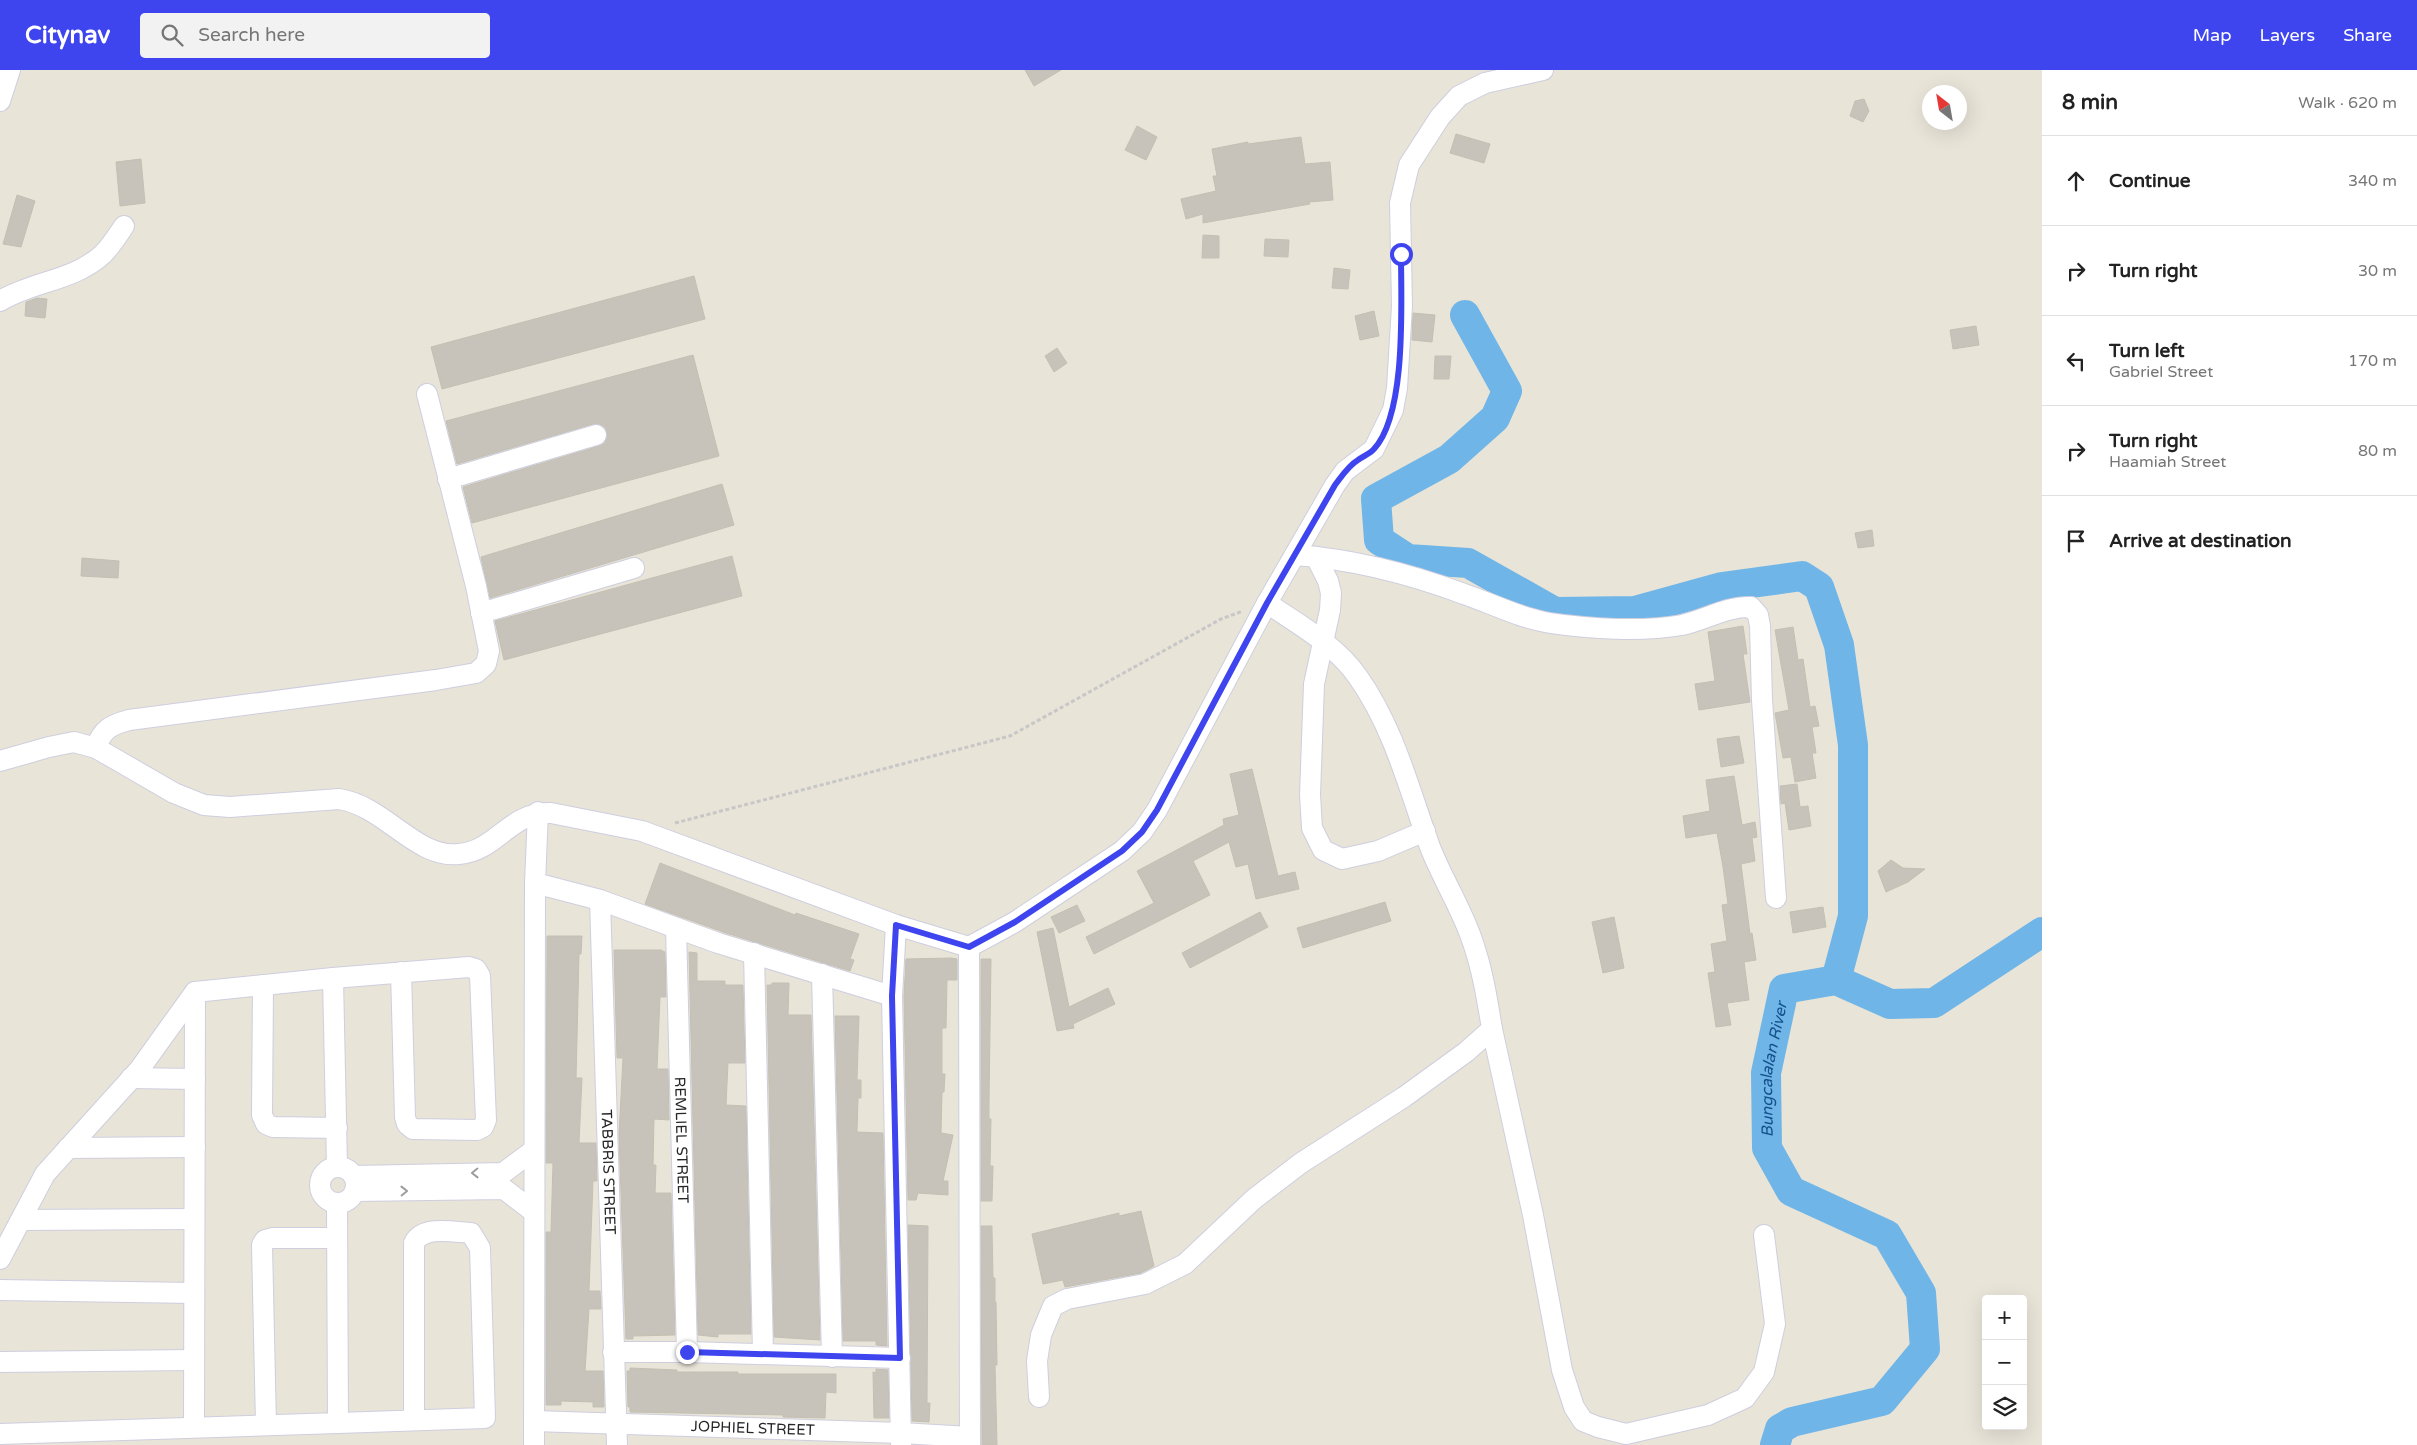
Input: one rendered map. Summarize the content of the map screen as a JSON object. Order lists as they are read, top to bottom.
{
  "streets": {
    "street": ["REMLIEL STREET", "TABBRIS STREET", "JOPHIEL STREET"]
  },
  "crossings": [
    ["TABBRIS STREET", "JOPHIEL STREET"]
  ],
  "water": ["Bungcalalan River"],
  "north": "top left",
  "page": {
    "header": "Citynav",
    "search": "Search here",
    "nav": ["Map", "Layers", "Share"],
    "heading": ["8 min", "Walk · 620 m"],
    "list": [
      ["Continue", "340 m"],
      ["Turn right", "30 m"],
      ["Turn left", "Gabriel Street", "170 m"],
      ["Turn right", "Haamiah Street", "80 m"],
      "Arrive at destination"
    ],
    "map_buttons": ["+", "−"]
  }
}
